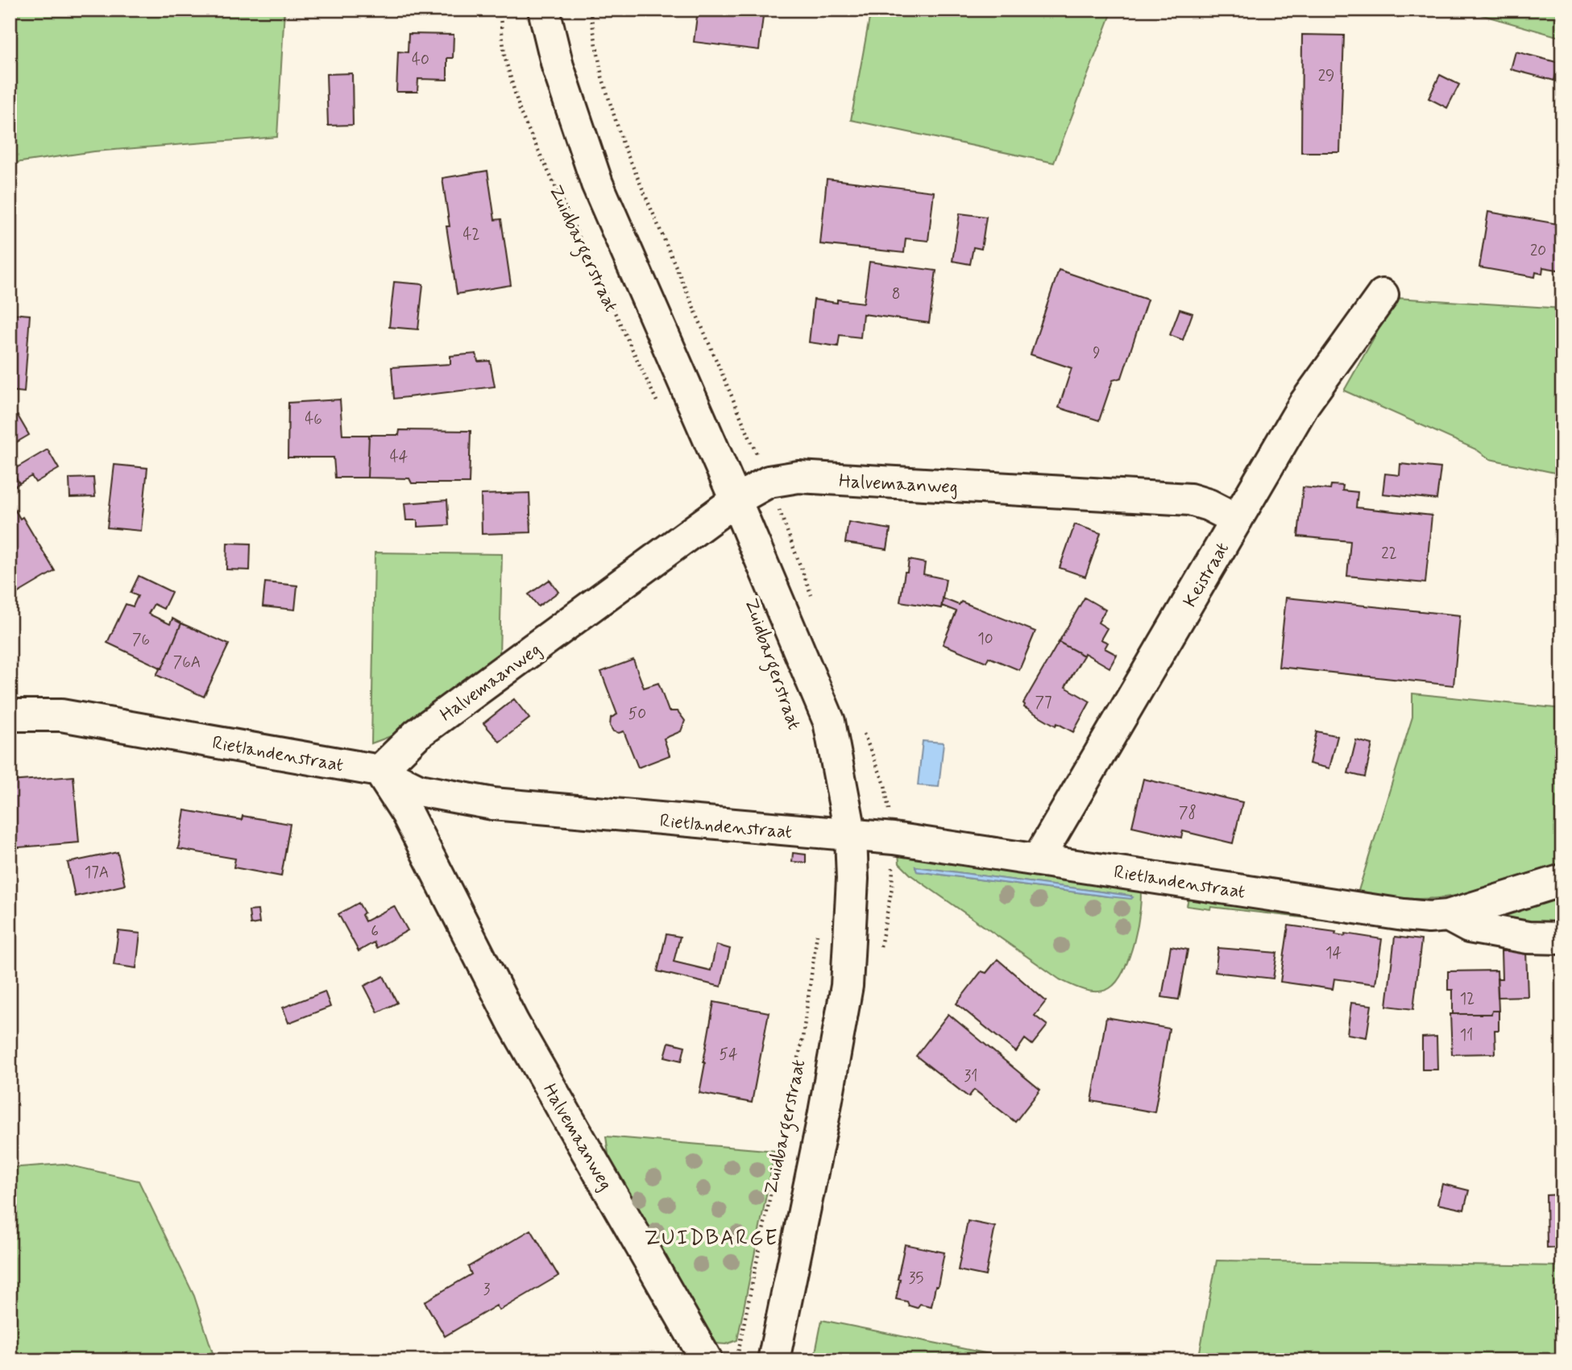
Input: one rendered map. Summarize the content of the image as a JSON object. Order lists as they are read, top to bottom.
{
  "streets": {
    "street": [
      "Zuidbargerstraat",
      "Halvemaanweg",
      "Keistraat",
      "Rietlandenstraat"
    ]
  },
  "crossings": [
    ["Zuidbargerstraat", "Halvemaanweg"],
    ["Zuidbargerstraat", "Rietlandenstraat"],
    ["Halvemaanweg", "Keistraat"],
    ["Halvemaanweg", "Rietlandenstraat"],
    ["Keistraat", "Rietlandenstraat"]
  ],
  "districts": ["ZUIDBARGE"],
  "house_numbers": [
    "40",
    "29",
    "42",
    "20",
    "8",
    "9",
    "46",
    "44",
    "22",
    "10",
    "76",
    "76A",
    "77",
    "50",
    "78",
    "17A",
    "6",
    "14",
    "12",
    "11",
    "54",
    "31",
    "35",
    "3"
  ]
}
